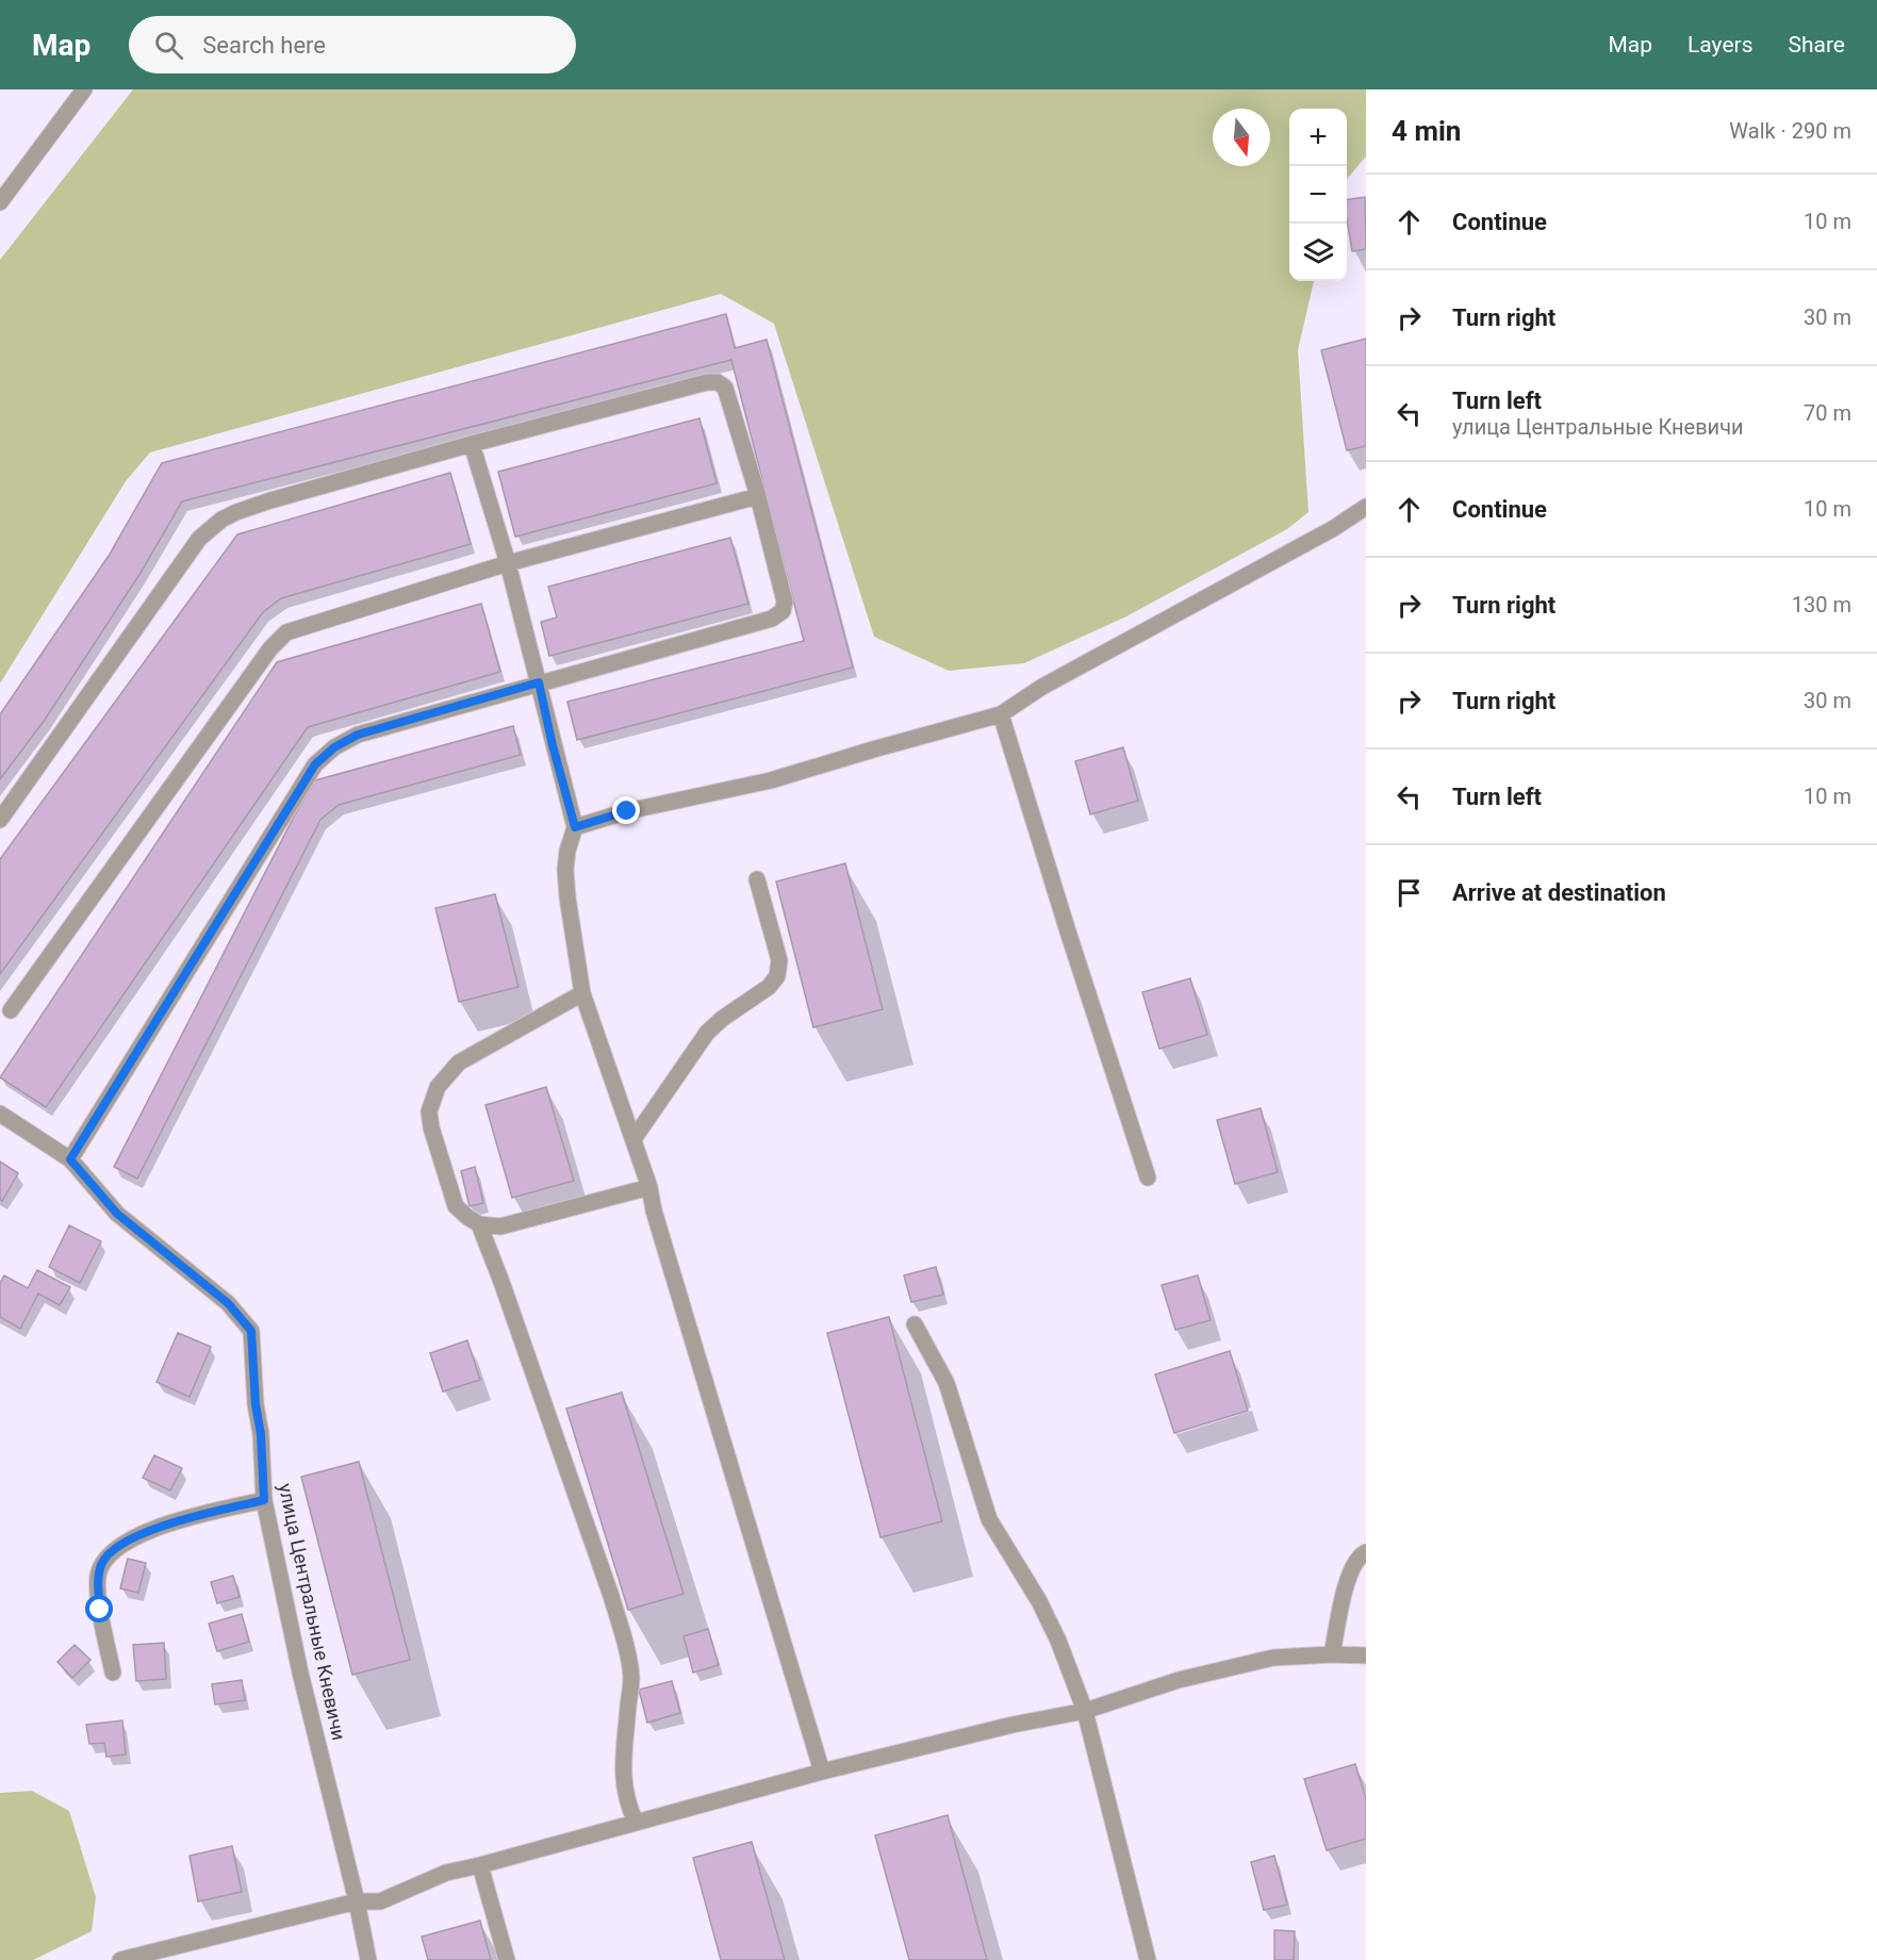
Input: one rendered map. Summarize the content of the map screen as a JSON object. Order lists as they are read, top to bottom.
{
  "streets": {
    "street": ["улица Центральные Кневичи"]
  },
  "north": "bottom",
  "page": {
    "header": "Map",
    "search": "Search here",
    "nav": ["Map", "Layers", "Share"],
    "heading": ["4 min", "Walk · 290 m"],
    "map_buttons": ["+", "−"],
    "list": [
      ["Continue", "10 m"],
      ["Turn right", "30 m"],
      ["Turn left", "улица Центральные Кневичи", "70 m"],
      ["Continue", "10 m"],
      ["Turn right", "130 m"],
      ["Turn right", "30 m"],
      ["Turn left", "10 m"],
      "Arrive at destination"
    ]
  }
}
